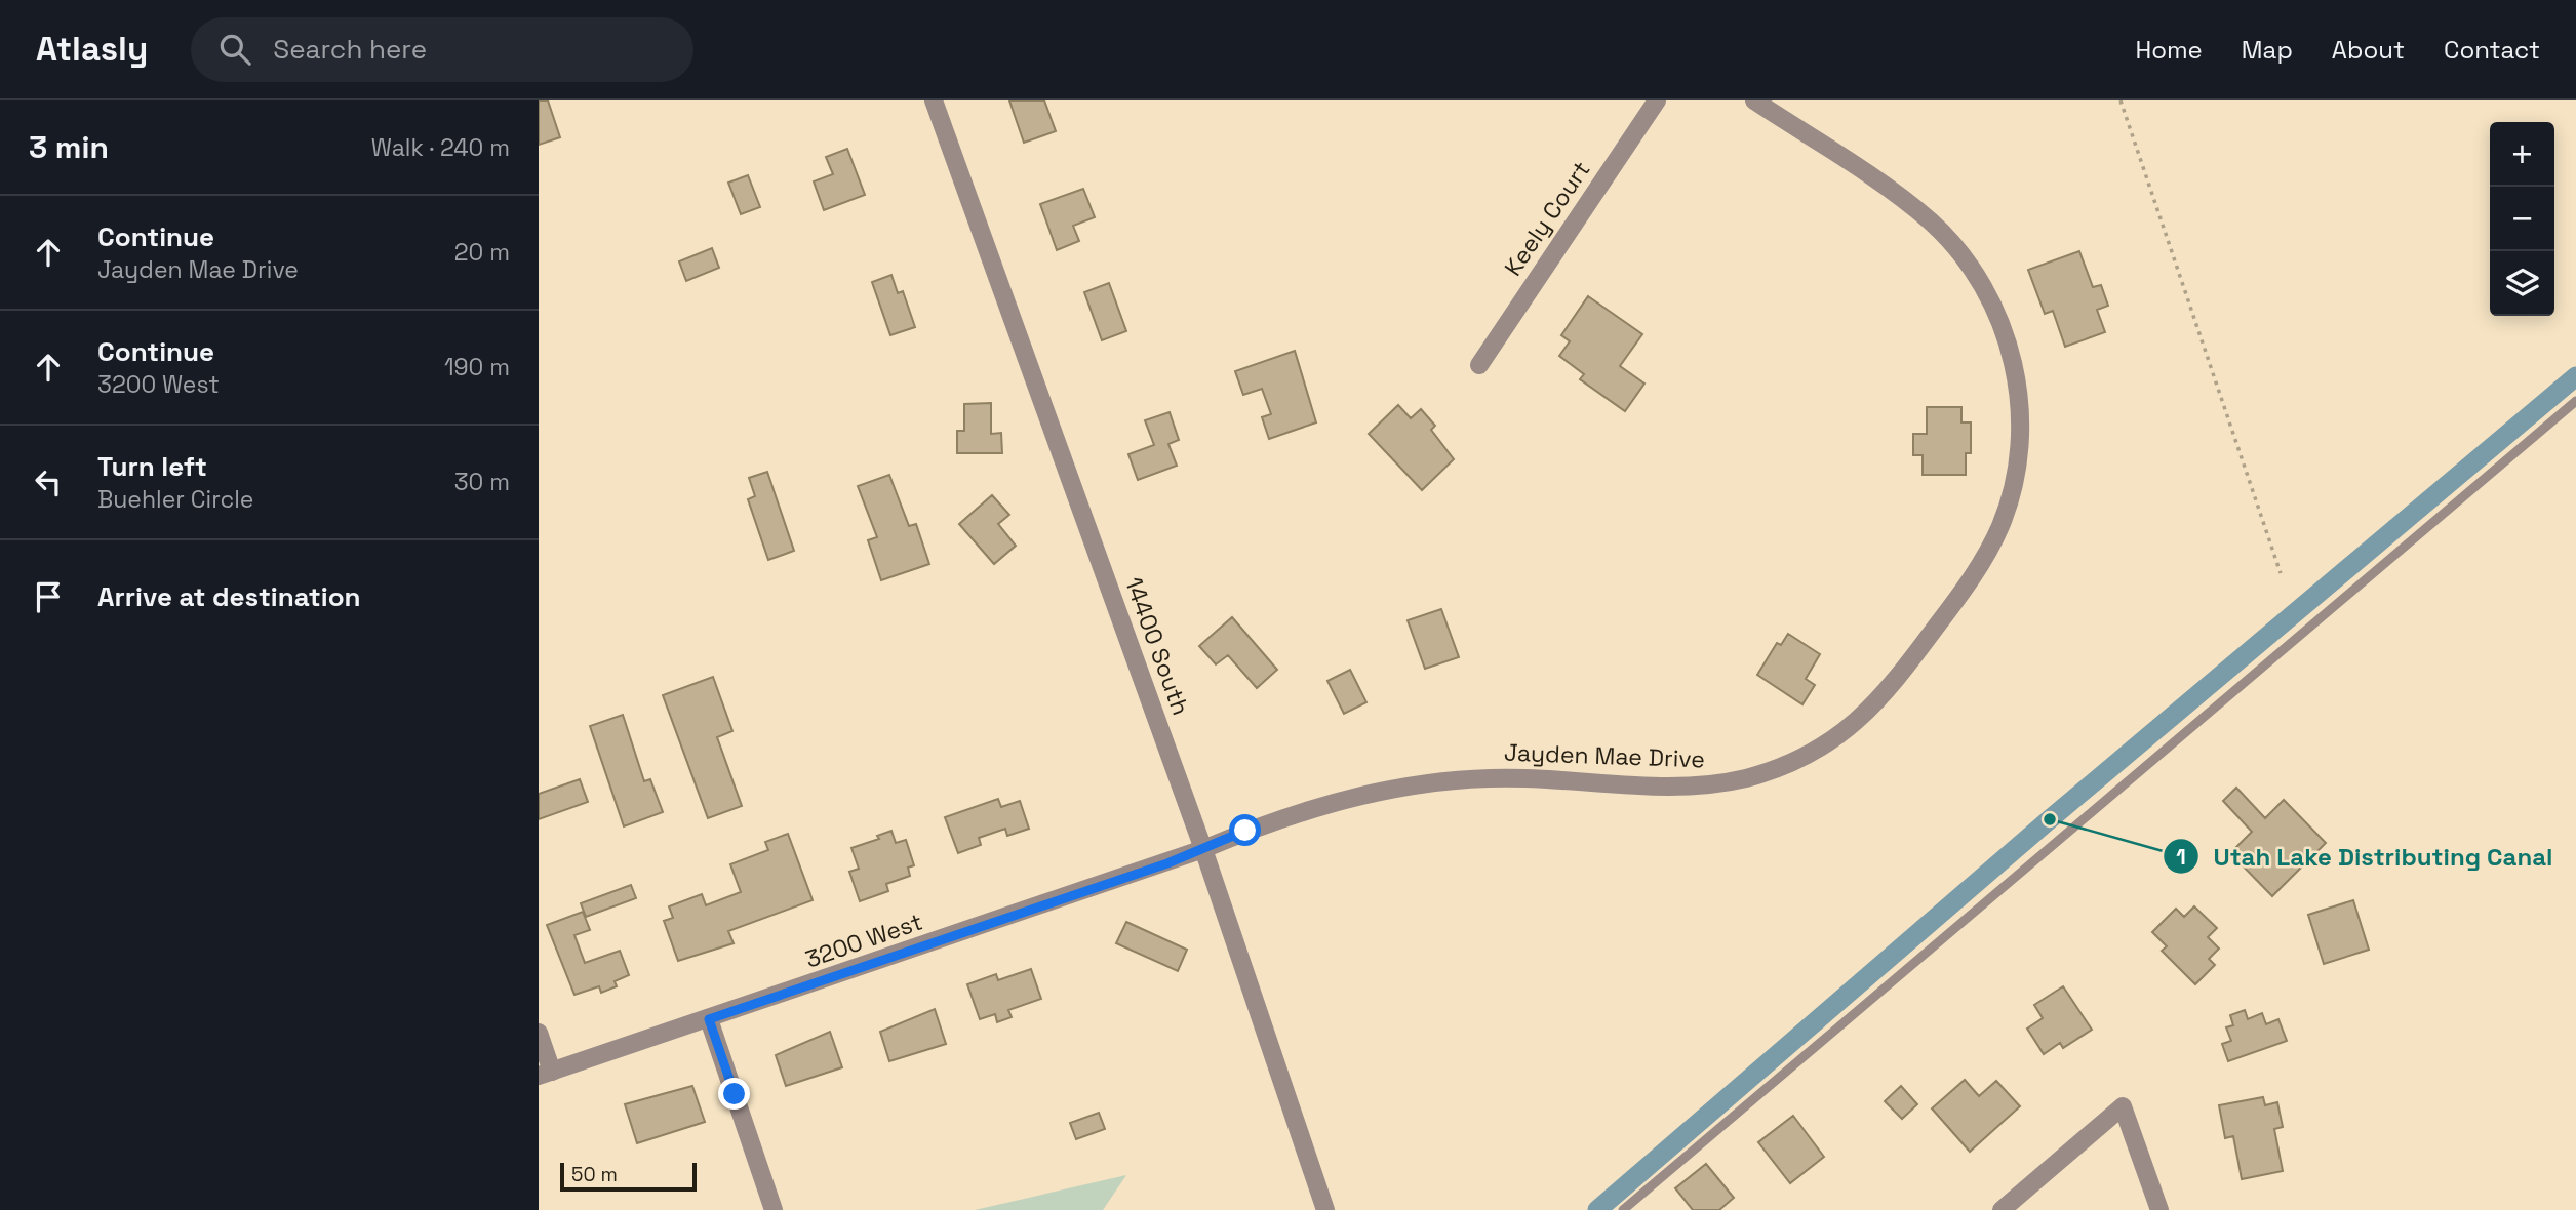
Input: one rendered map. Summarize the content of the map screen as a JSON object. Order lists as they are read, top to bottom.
{
  "streets": {
    "street": [
      "Keely Court",
      "14400 South",
      "Jayden Mae Drive",
      "3200 West"
    ]
  },
  "crossings": [
    ["14400 South", "Jayden Mae Drive"],
    ["14400 South", "3200 West"],
    ["Jayden Mae Drive", "3200 West"]
  ],
  "places": ["Utah Lake Distributing Canal"],
  "scale_bar": "50 m",
  "page": {
    "header": "Atlasly",
    "search": "Search here",
    "nav": [
      "Home",
      "Map",
      "About",
      "Contact"
    ],
    "heading": ["3 min", "Walk · 240 m"],
    "map_buttons": ["+", "−"],
    "list": [
      ["Continue", "Jayden Mae Drive", "20 m"],
      ["Continue", "3200 West", "190 m"],
      ["Turn left", "Buehler Circle", "30 m"],
      "Arrive at destination"
    ],
    "scale": "50 m"
  }
}
